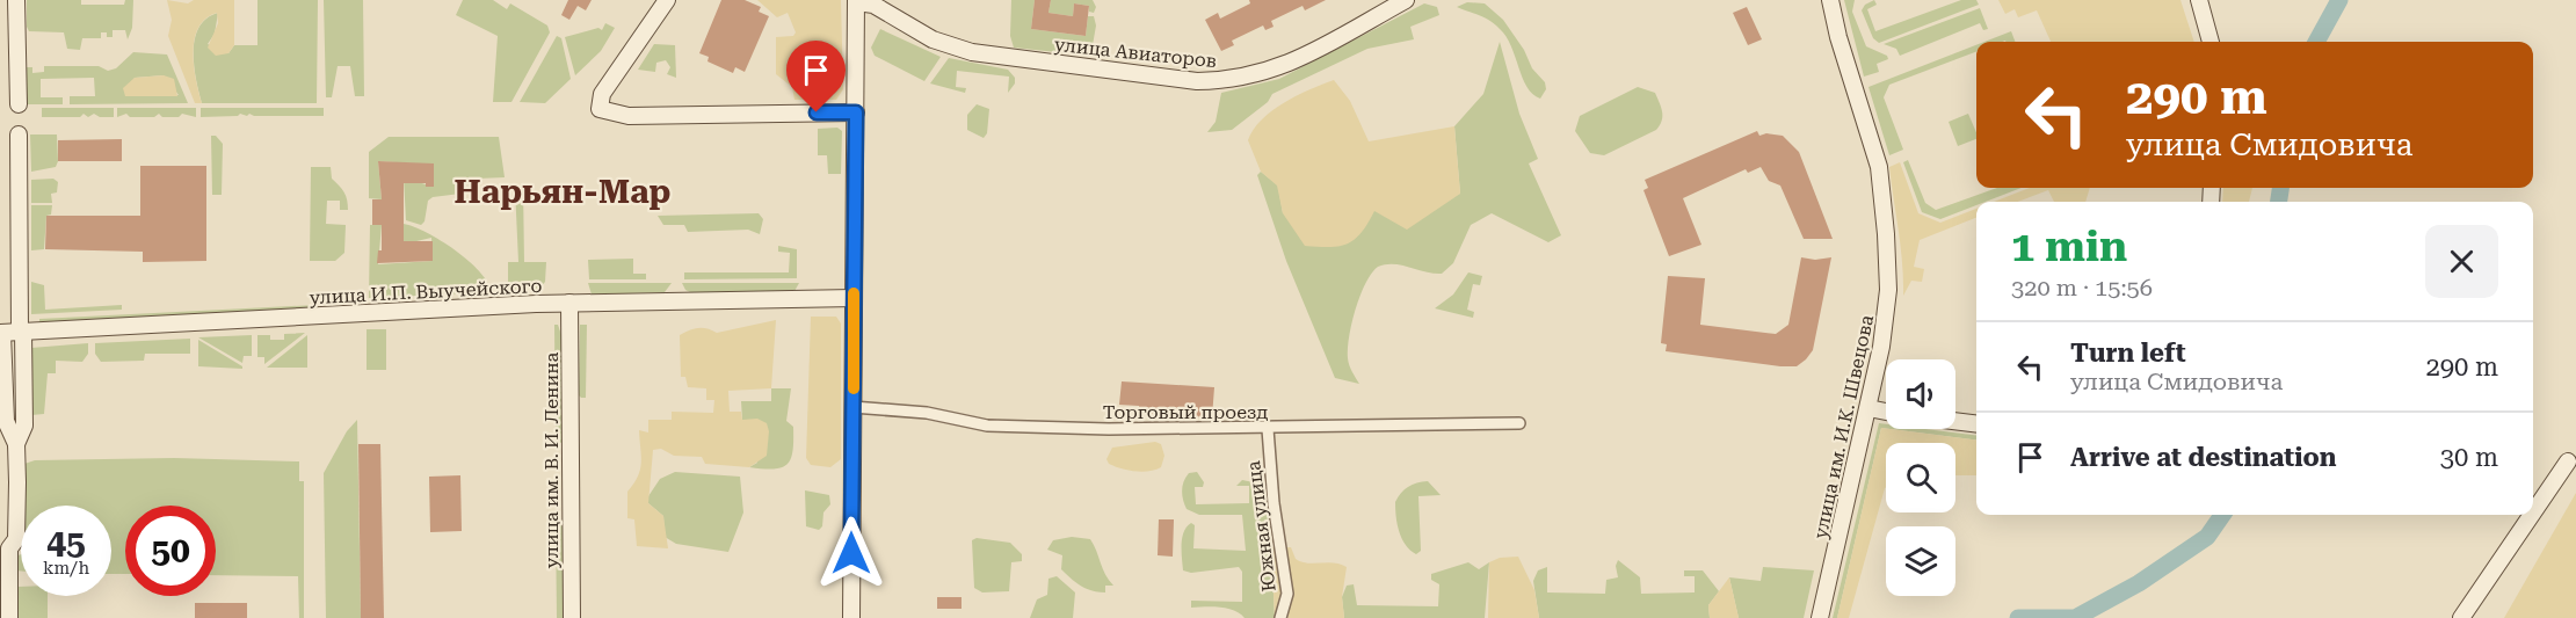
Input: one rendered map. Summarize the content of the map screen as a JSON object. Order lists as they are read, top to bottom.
{
  "streets": {
    "main road": [
      "улица Авиаторов",
      "улица И.П. Выучейского",
      "улица им. И.К. Швецова",
      "улица им. В. И. Ленина"
    ],
    "street": ["Торговый проезд", "Южная улица"]
  },
  "crossings": [
    ["улица И.П. Выучейского", "улица им. В. И. Ленина"],
    ["Торговый проезд", "Южная улица"]
  ],
  "districts": ["Нарьян-Мар"],
  "page": {
    "turn": ["290 m", "улица Смидовича"],
    "heading": ["1 min", "320 m · 15:56"],
    "list": [
      {
        "name": "Turn left",
        "note": "улица Смидовича",
        "value": "290 m"
      },
      {
        "name": "Arrive at destination",
        "value": "30 m"
      }
    ],
    "speed": "45 km/h",
    "limit": "50"
  }
}
